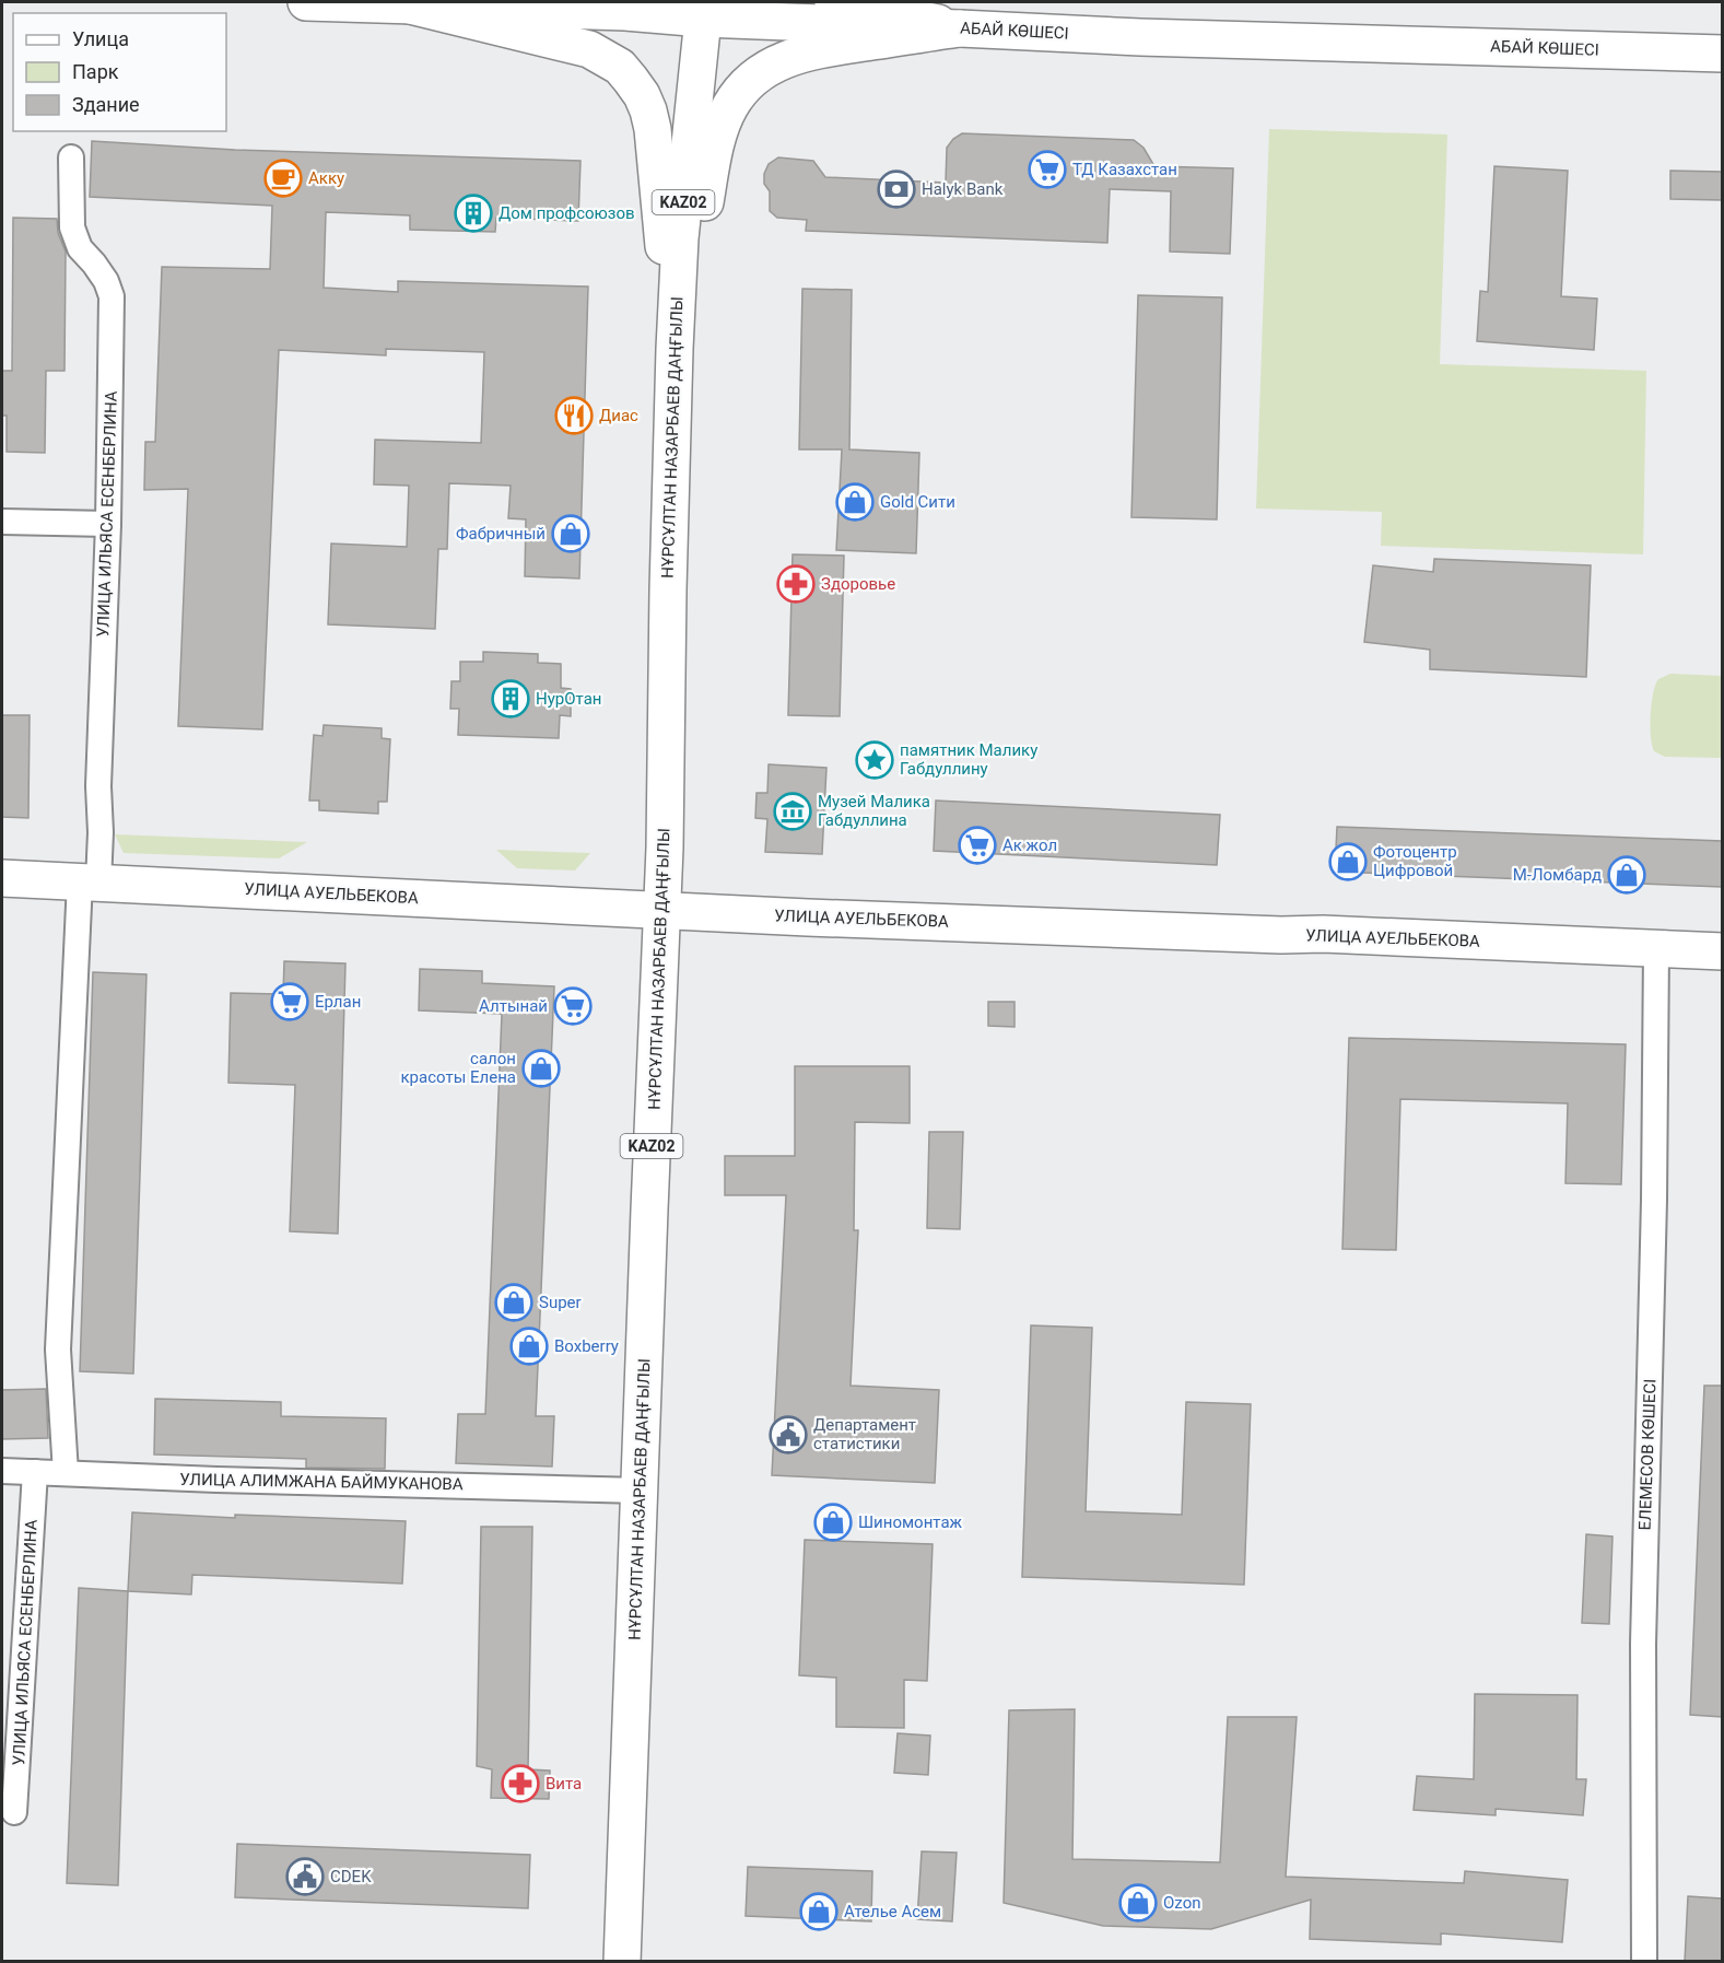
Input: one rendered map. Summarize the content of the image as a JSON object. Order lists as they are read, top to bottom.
{
  "streets": {
    "main road": [
      "АБАЙ КӨШЕСІ",
      "KАZ02",
      "НҰРСҰЛТАН НАЗАРБАЕВ ДАҢҒЫЛЫ",
      "УЛИЦА АУЕЛЬБЕКОВА"
    ],
    "street": ["УЛИЦА ИЛЬЯСА ЕСЕНБЕРЛИНА", "ЕЛЕМЕСОВ КӨШЕСІ", "УЛИЦА АЛИМЖАНА БАЙМУКАНОВА"]
  },
  "crossings": [
    ["АБАЙ КӨШЕСІ", "НҰРСҰЛТАН НАЗАРБАЕВ ДАҢҒЫЛЫ"],
    ["НҰРСҰЛТАН НАЗАРБАЕВ ДАҢҒЫЛЫ", "УЛИЦА АУЕЛЬБЕКОВА"],
    ["НҰРСҰЛТАН НАЗАРБАЕВ ДАҢҒЫЛЫ", "УЛИЦА АЛИМЖАНА БАЙМУКАНОВА"],
    ["УЛИЦА ИЛЬЯСА ЕСЕНБЕРЛИНА", "УЛИЦА АУЕЛЬБЕКОВА"],
    ["УЛИЦА ИЛЬЯСА ЕСЕНБЕРЛИНА", "УЛИЦА АЛИМЖАНА БАЙМУКАНОВА"],
    ["УЛИЦА АУЕЛЬБЕКОВА", "ЕЛЕМЕСОВ КӨШЕСІ"]
  ],
  "places": {
    "supermarket": [
      "ТД Казахстан",
      "Ак жол",
      "Ерлан",
      "Алтынай"
    ],
    "cafe": ["Акку"],
    "bank": ["Halyk Bank"],
    "building": ["Дом профсоюзов", "НурОтан"],
    "restaurant": ["Диас"],
    "shop": [
      "Gold Сити",
      "Фабричный",
      "Фотоцентр Цифровой",
      "М-Ломбард",
      "салон красоты Елена",
      "Super",
      "Boxberry",
      "Шиномонтаж",
      "Ozon",
      "Ателье Асем"
    ],
    "pharmacy": ["Здоровье", "Вита"],
    "place": ["памятник Малику Габдуллину"],
    "museum": ["Музей Малика Габдуллина"],
    "public building": ["Департамент статистики", "CDEK"]
  },
  "legend": ["Улица", "Парк", "Здание"]
}
